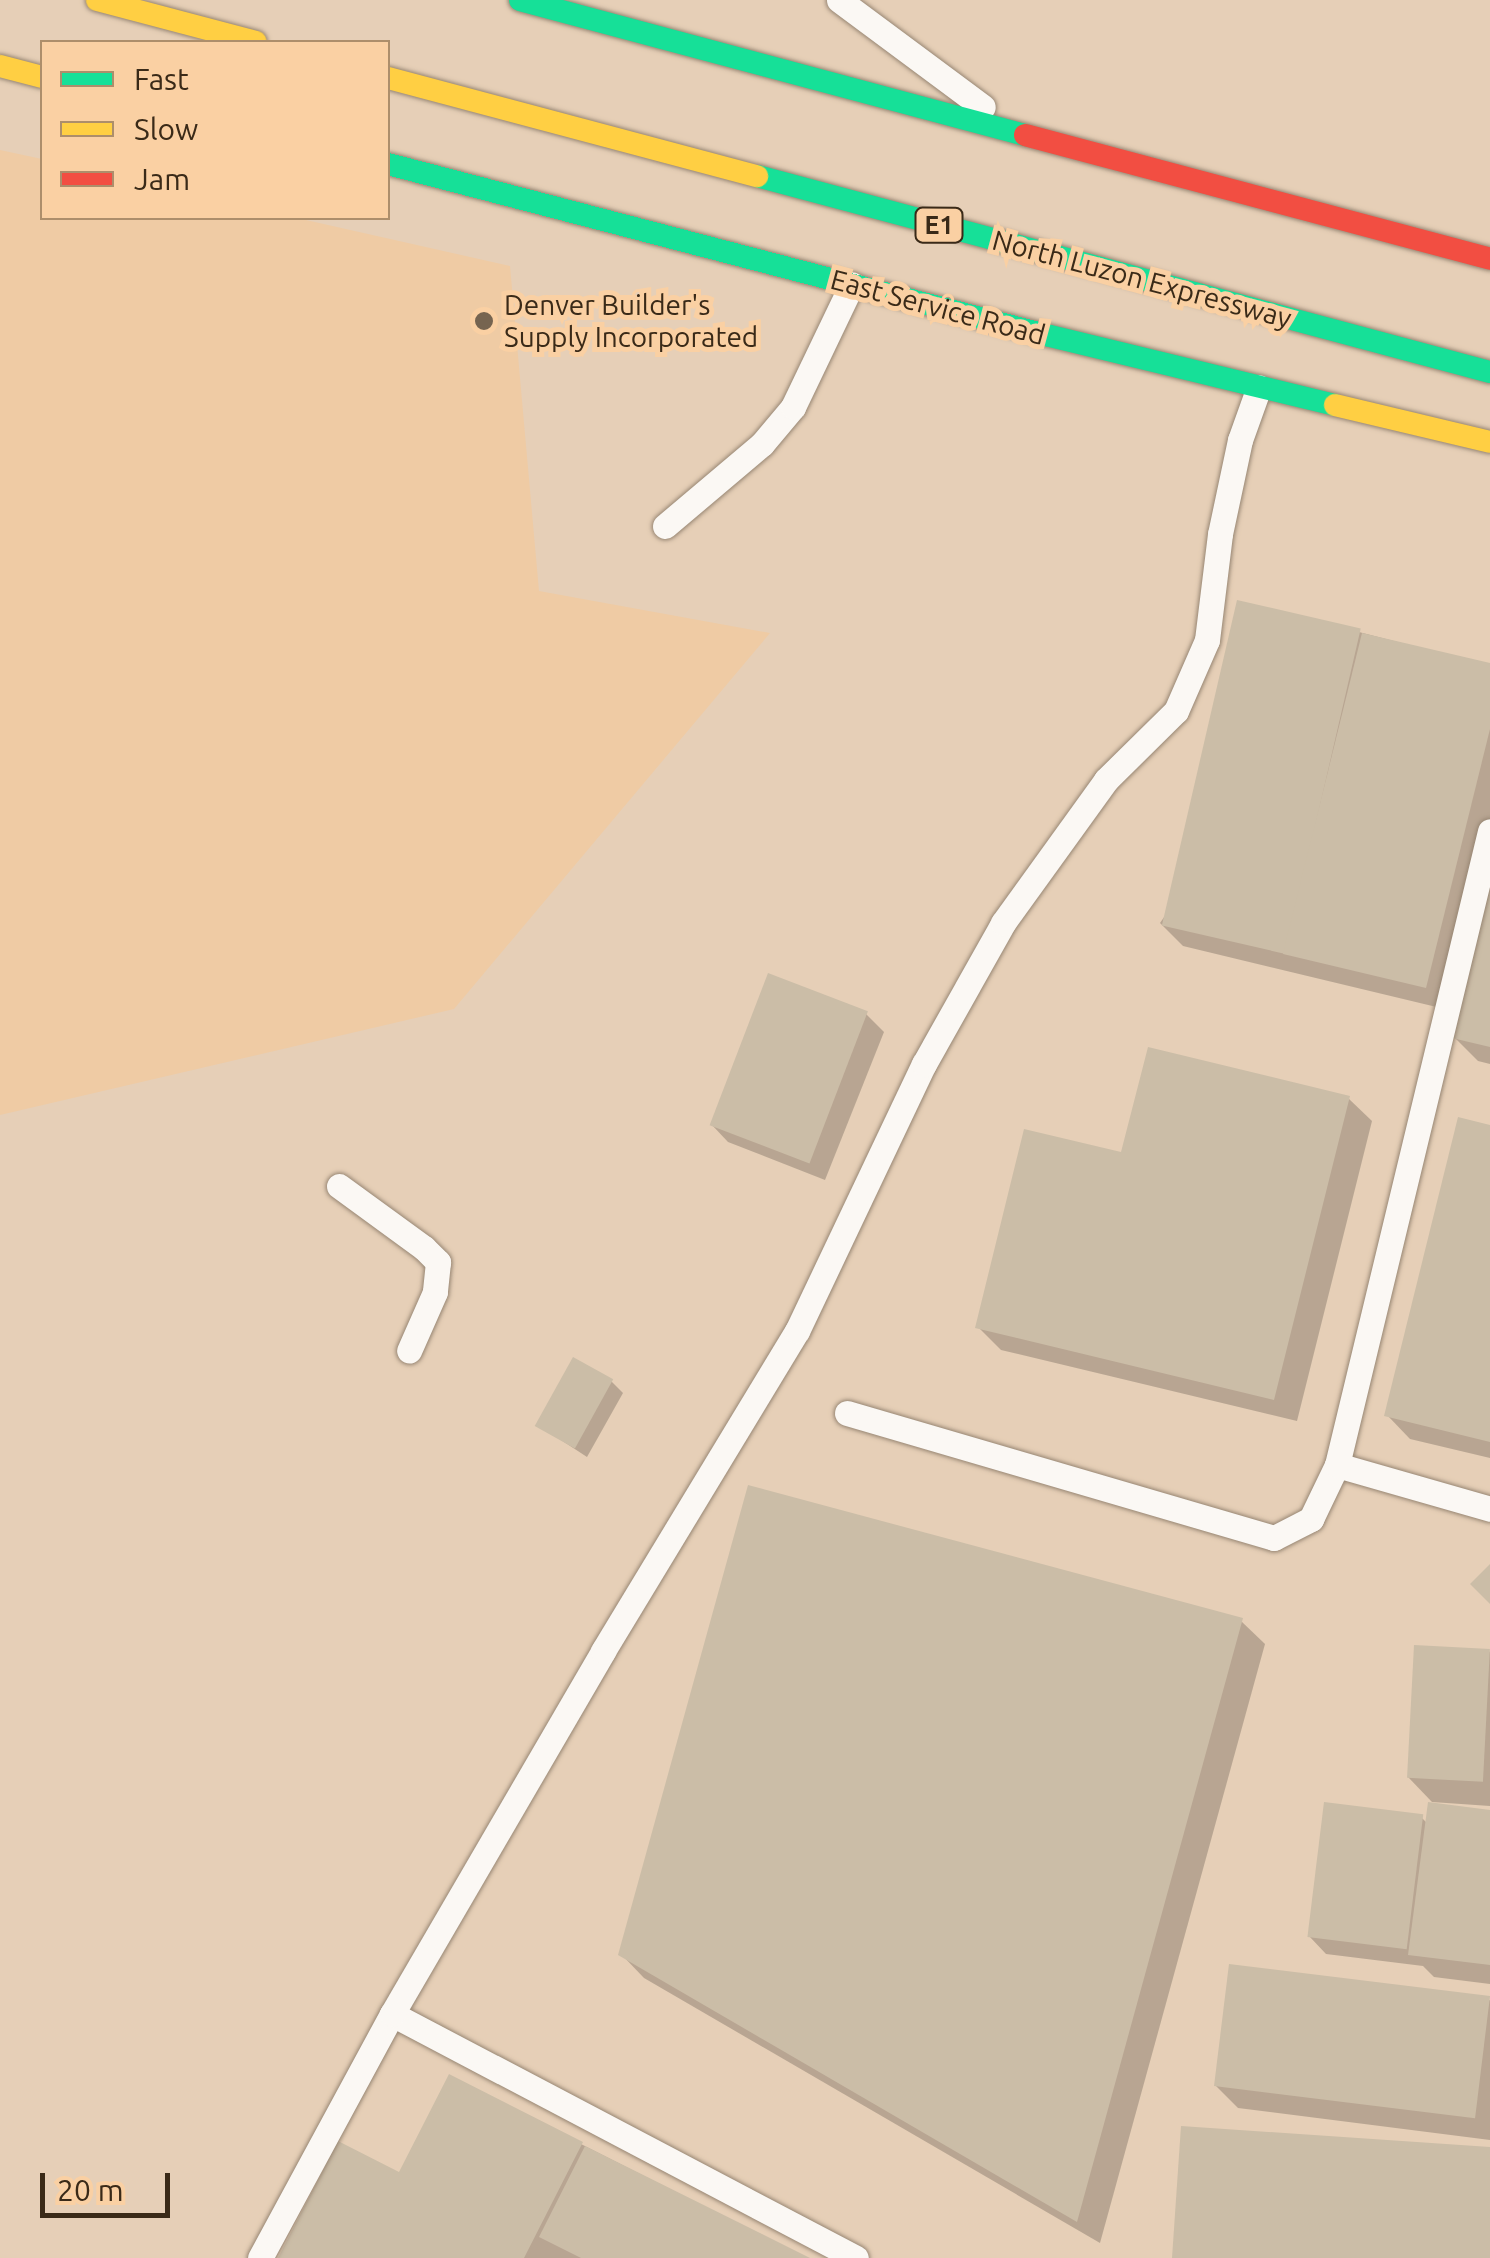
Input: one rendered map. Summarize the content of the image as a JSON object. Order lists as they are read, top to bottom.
{
  "streets": {
    "main road": ["E1", "North Luzon Expressway", "East Service Road"]
  },
  "places": ["Denver Builder's Supply Incorporated"],
  "legend": ["Fast", "Slow", "Jam"],
  "scale_bar": "20 m"
}
